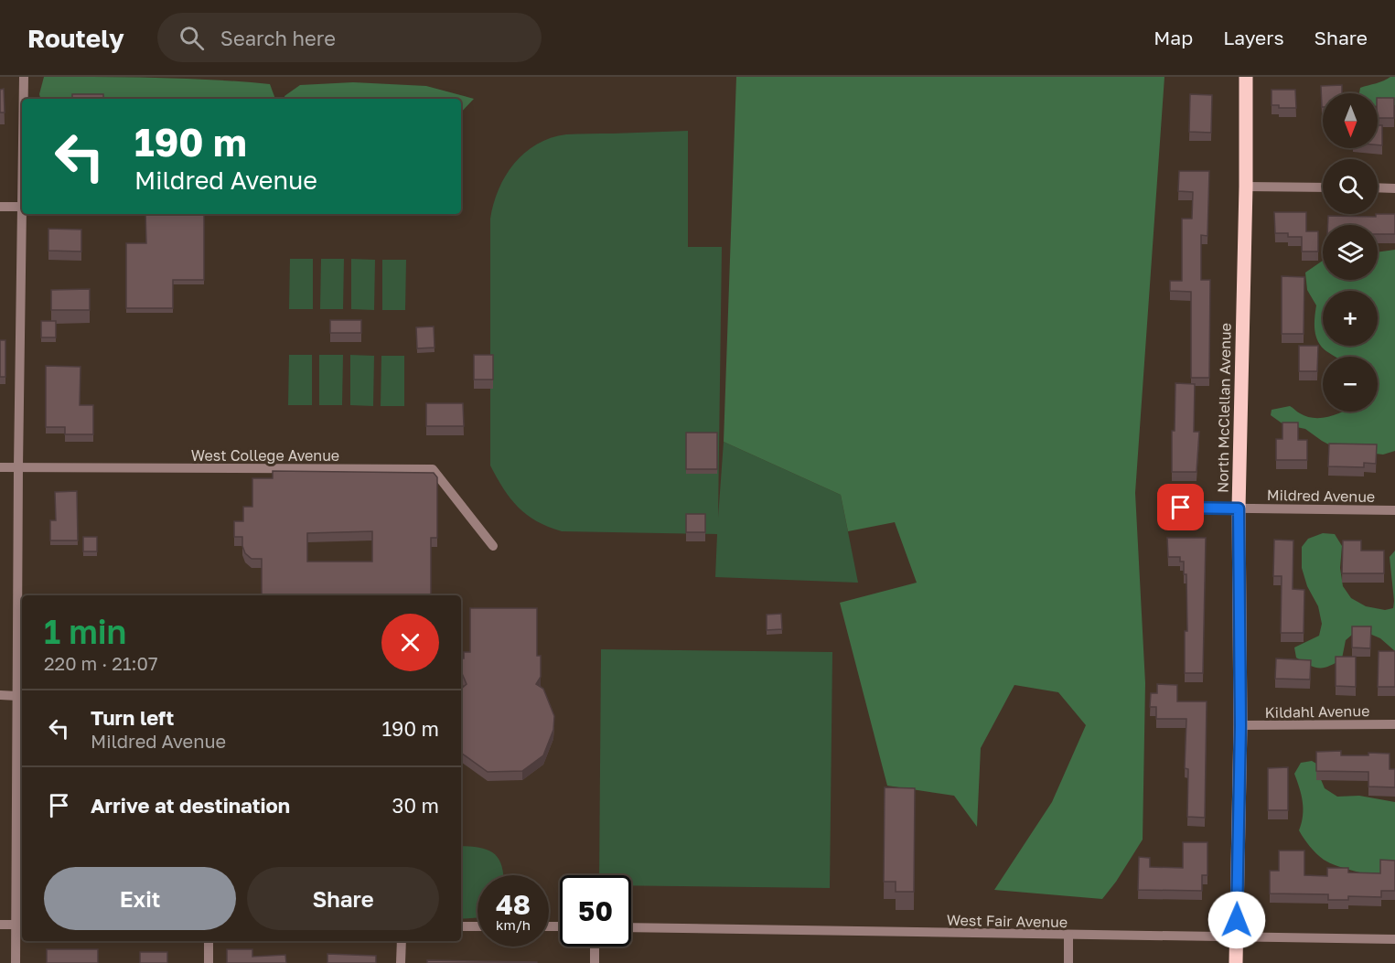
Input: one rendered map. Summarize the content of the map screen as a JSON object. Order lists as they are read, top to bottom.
{
  "streets": {
    "main road": ["North McClellan Avenue"],
    "street": [
      "West College Avenue",
      "Mildred Avenue",
      "Kildahl Avenue",
      "West Fair Avenue"
    ]
  },
  "crossings": [
    ["North McClellan Avenue", "Mildred Avenue"],
    ["North McClellan Avenue", "Kildahl Avenue"],
    ["North McClellan Avenue", "West Fair Avenue"]
  ],
  "north": "bottom",
  "page": {
    "header": "Routely",
    "search": "Search here",
    "nav": ["Map", "Layers", "Share"],
    "map_buttons": ["+", "−"],
    "turn": ["190 m", "Mildred Avenue"],
    "heading": ["1 min", "220 m · 21:07"],
    "list": [
      {
        "name": "Turn left",
        "note": "Mildred Avenue",
        "value": "190 m"
      },
      {
        "name": "Arrive at destination",
        "value": "30 m"
      }
    ],
    "buttons": ["Exit", "Share"],
    "speed": "48 km/h",
    "limit": "50"
  }
}
